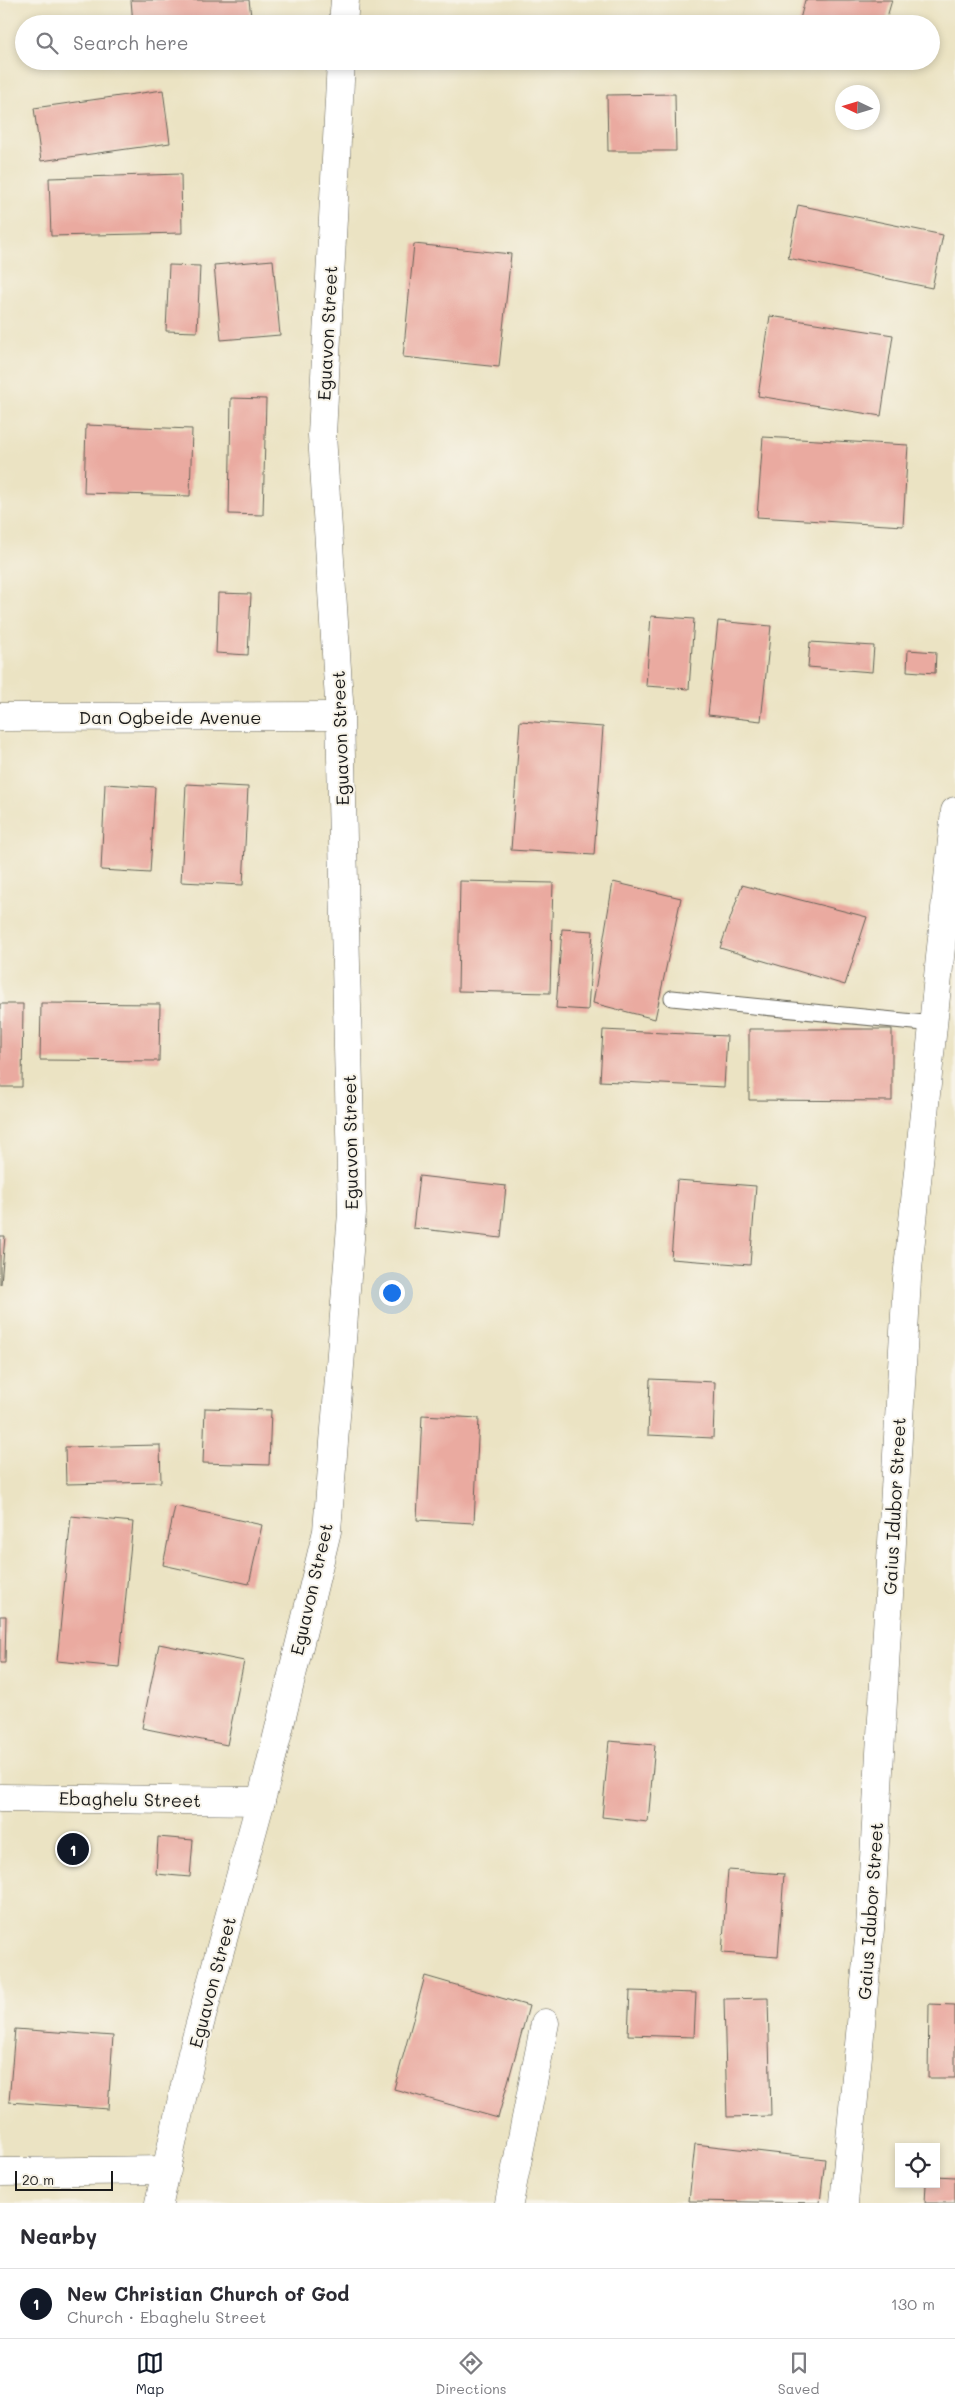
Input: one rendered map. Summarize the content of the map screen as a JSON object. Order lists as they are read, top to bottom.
{
  "streets": {
    "street": [
      "Eguavon Street",
      "Dan Ogbeide Avenue",
      "Gaius Idubor Street",
      "Ebaghelu Street"
    ]
  },
  "crossings": [
    ["Eguavon Street", "Dan Ogbeide Avenue"],
    ["Eguavon Street", "Ebaghelu Street"]
  ],
  "scale_bar": "20 m",
  "north": "left",
  "page": {
    "search": "Search here",
    "pins": "1",
    "scale": "20 m",
    "heading": "Nearby",
    "list": [
      {
        "mark": "1",
        "name": "New Christian Church of God",
        "note": "Church · Ebaghelu Street",
        "value": "130 m"
      }
    ],
    "nav": ["Map", "Directions", "Saved"]
  }
}
